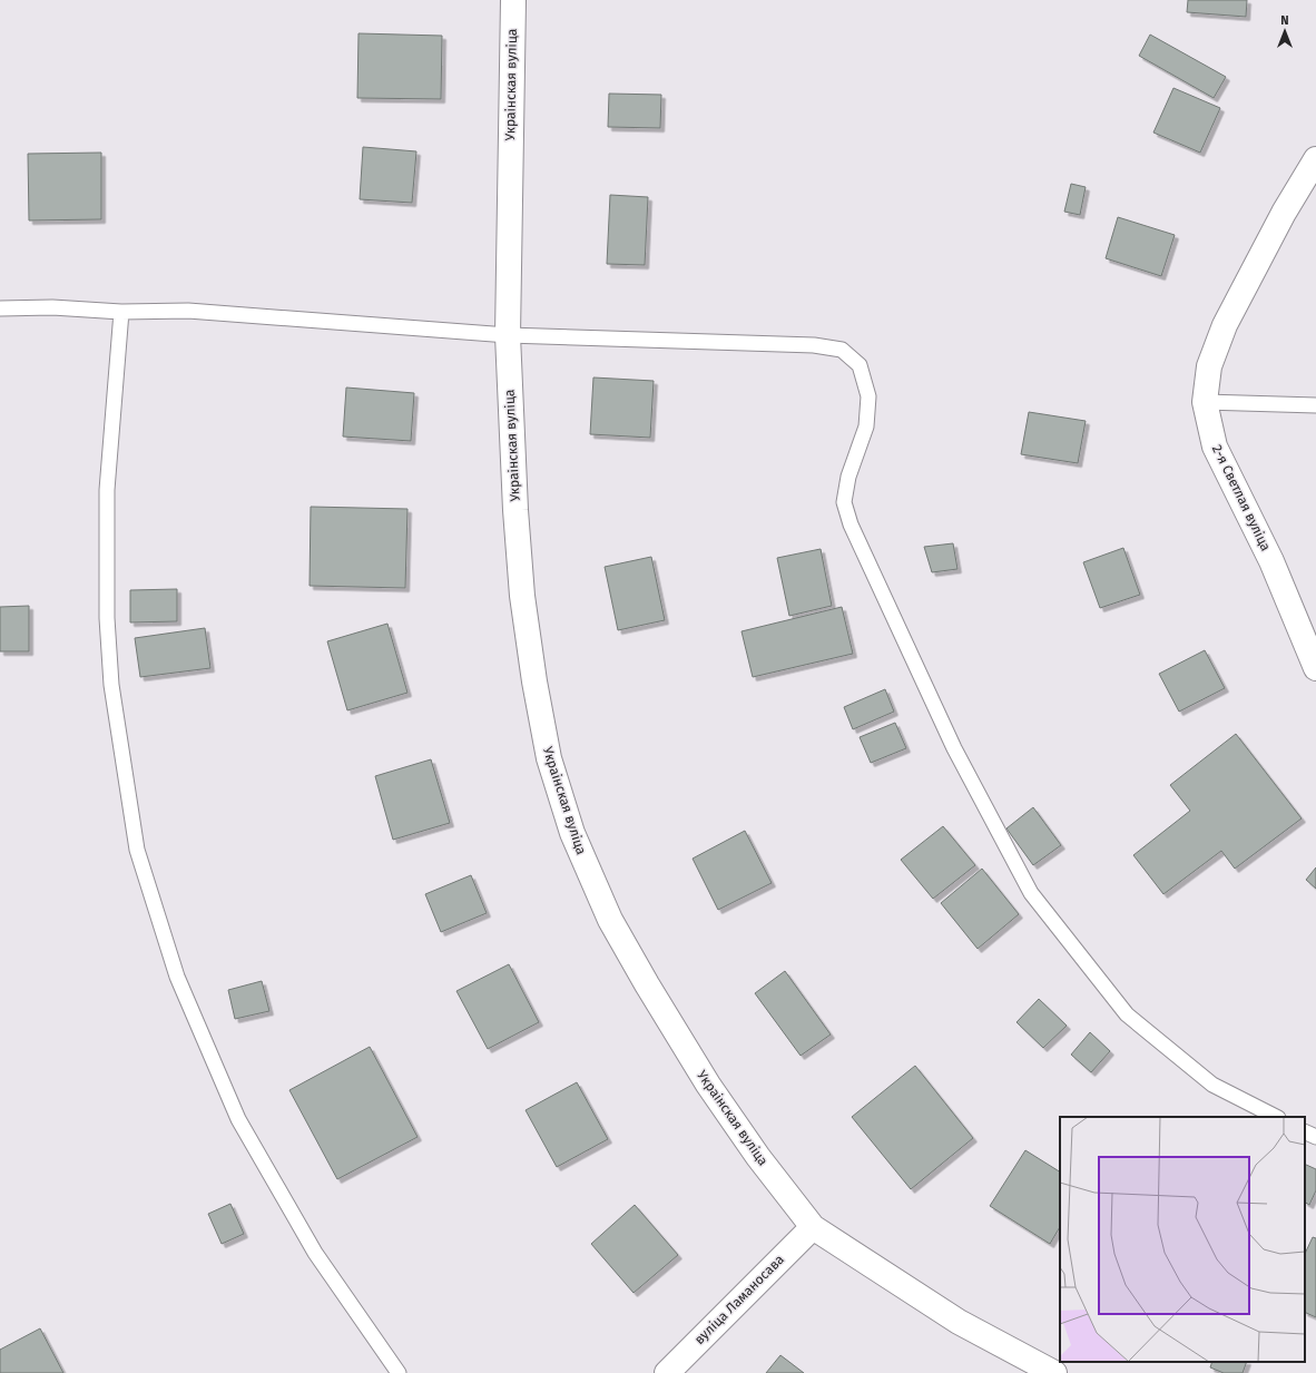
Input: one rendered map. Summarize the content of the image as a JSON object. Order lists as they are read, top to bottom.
{
  "streets": {
    "street": ["Украінская вуліца", "2-я Светлая вуліца", "вуліца Ламаносава"]
  },
  "crossings": [
    ["Украінская вуліца", "вуліца Ламаносава"]
  ],
  "north": "top"
}
